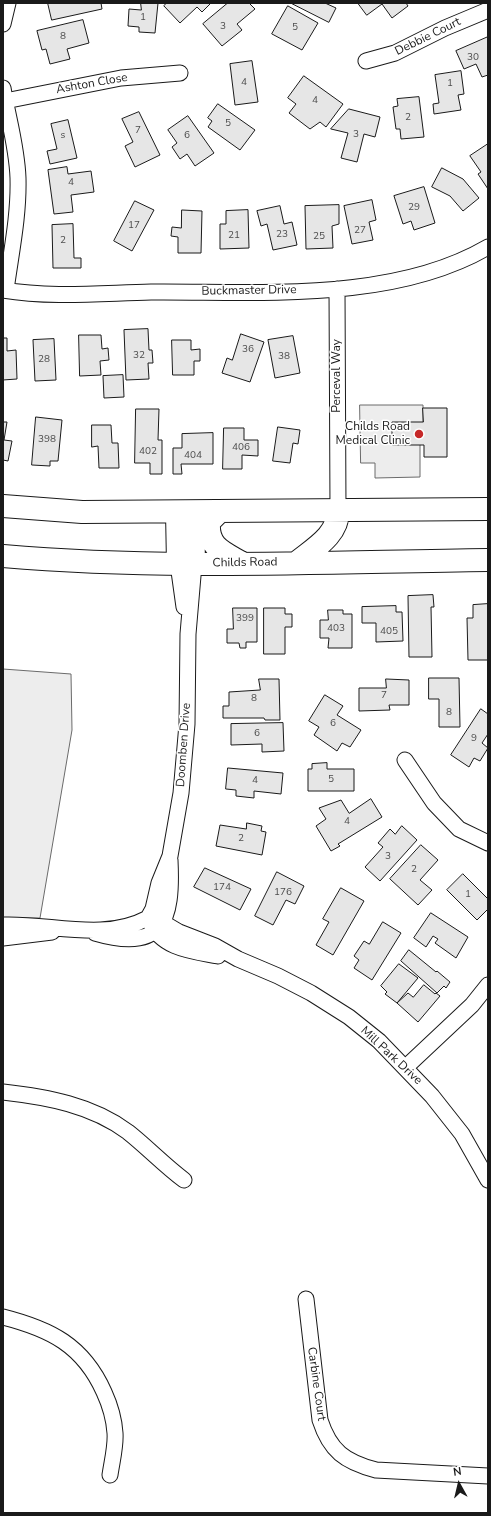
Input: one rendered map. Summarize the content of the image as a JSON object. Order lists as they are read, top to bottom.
{
  "streets": {
    "main road": ["Childs Road"],
    "street": [
      "Debbie Court",
      "Ashton Close",
      "Buckmaster Drive",
      "Perceval Way",
      "Doomben Drive",
      "Mill Park Drive",
      "Carbine Court"
    ]
  },
  "crossings": [
    ["Buckmaster Drive", "Perceval Way"],
    ["Childs Road", "Doomben Drive"],
    ["Doomben Drive", "Mill Park Drive"]
  ],
  "places": ["Childs Road Medical Clinic"],
  "house_numbers": [
    "1",
    "3",
    "5",
    "8",
    "30",
    "4",
    "1",
    "4",
    "2",
    "5",
    "7",
    "3",
    "s",
    "6",
    "4",
    "29",
    "17",
    "27",
    "23",
    "21",
    "25",
    "2",
    "36",
    "32",
    "38",
    "28",
    "398",
    "406",
    "402",
    "404",
    "399",
    "403",
    "405",
    "7",
    "8",
    "8",
    "6",
    "6",
    "9",
    "5",
    "4",
    "4",
    "2",
    "3",
    "2",
    "174",
    "176",
    "1"
  ],
  "north": "top"
}
